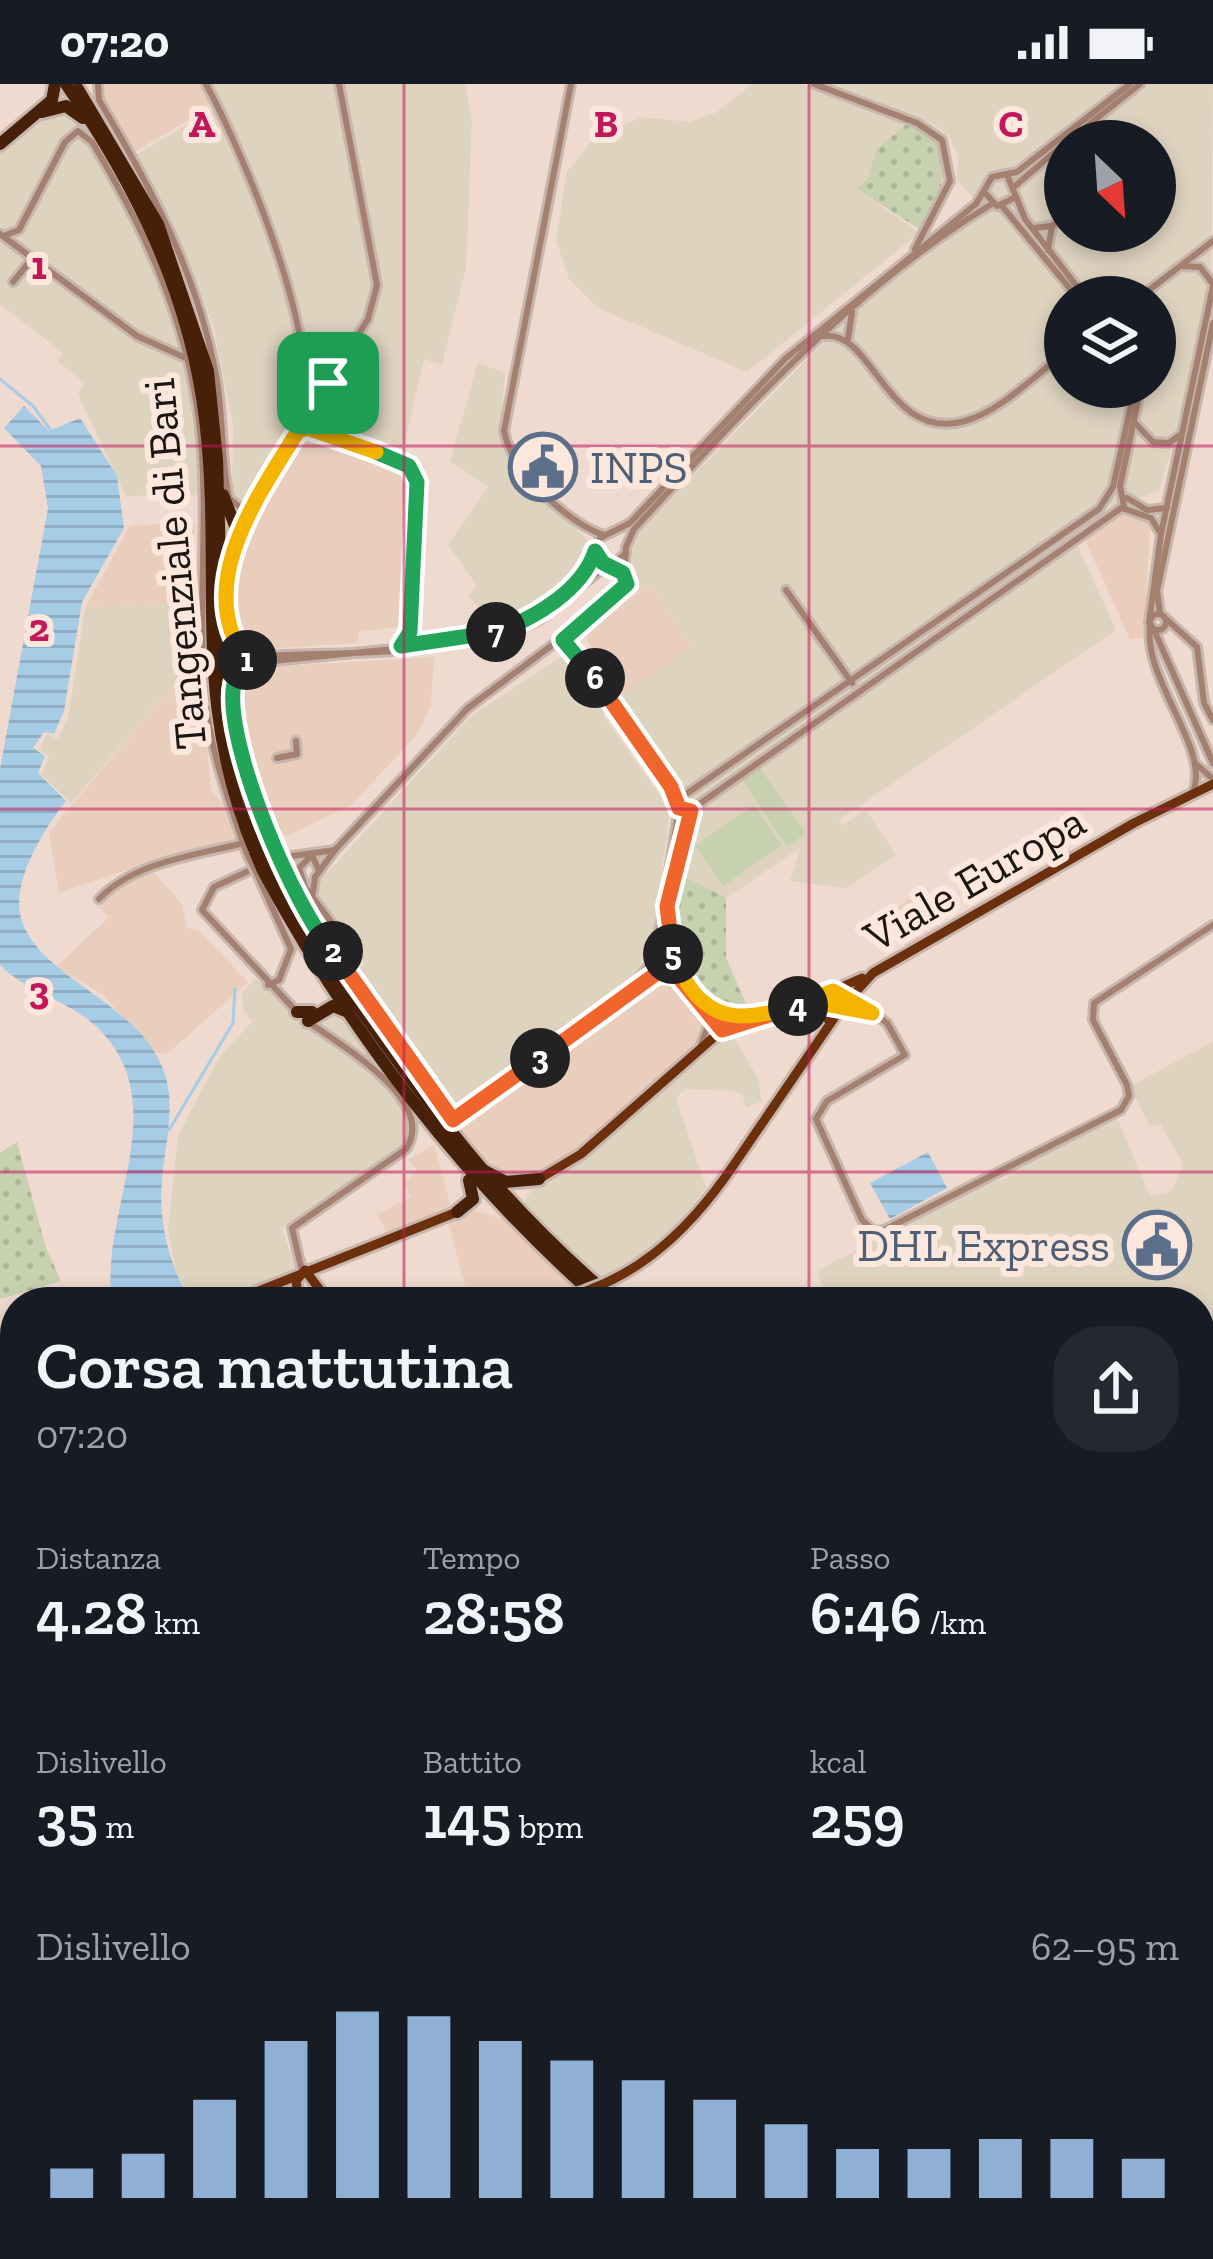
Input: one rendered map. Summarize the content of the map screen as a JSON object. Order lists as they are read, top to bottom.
{
  "streets": {
    "highway": ["Tangenziale di Bari"],
    "main road": ["Viale Europa"]
  },
  "places": {
    "public building": ["INPS", "DHL Express"]
  },
  "north": "bottom right",
  "page": {
    "status": "07:20",
    "pins": [
      "7",
      "1",
      "6",
      "2",
      "5",
      "4",
      "3"
    ],
    "heading": ["Corsa mattutina", "07:20"],
    "stats": [
      ["Distanza", "4.28 km"],
      ["Tempo", "28:58"],
      ["Passo", "6:46 /km"],
      ["Dislivello", "35 m"],
      ["Battito", "145 bpm"],
      ["kcal", "259"]
    ],
    "chart": ["Dislivello", "62–95 m"]
  },
  "grid": {
    "columns": ["A", "B", "C"],
    "rows": ["1", "2", "3"]
  }
}
